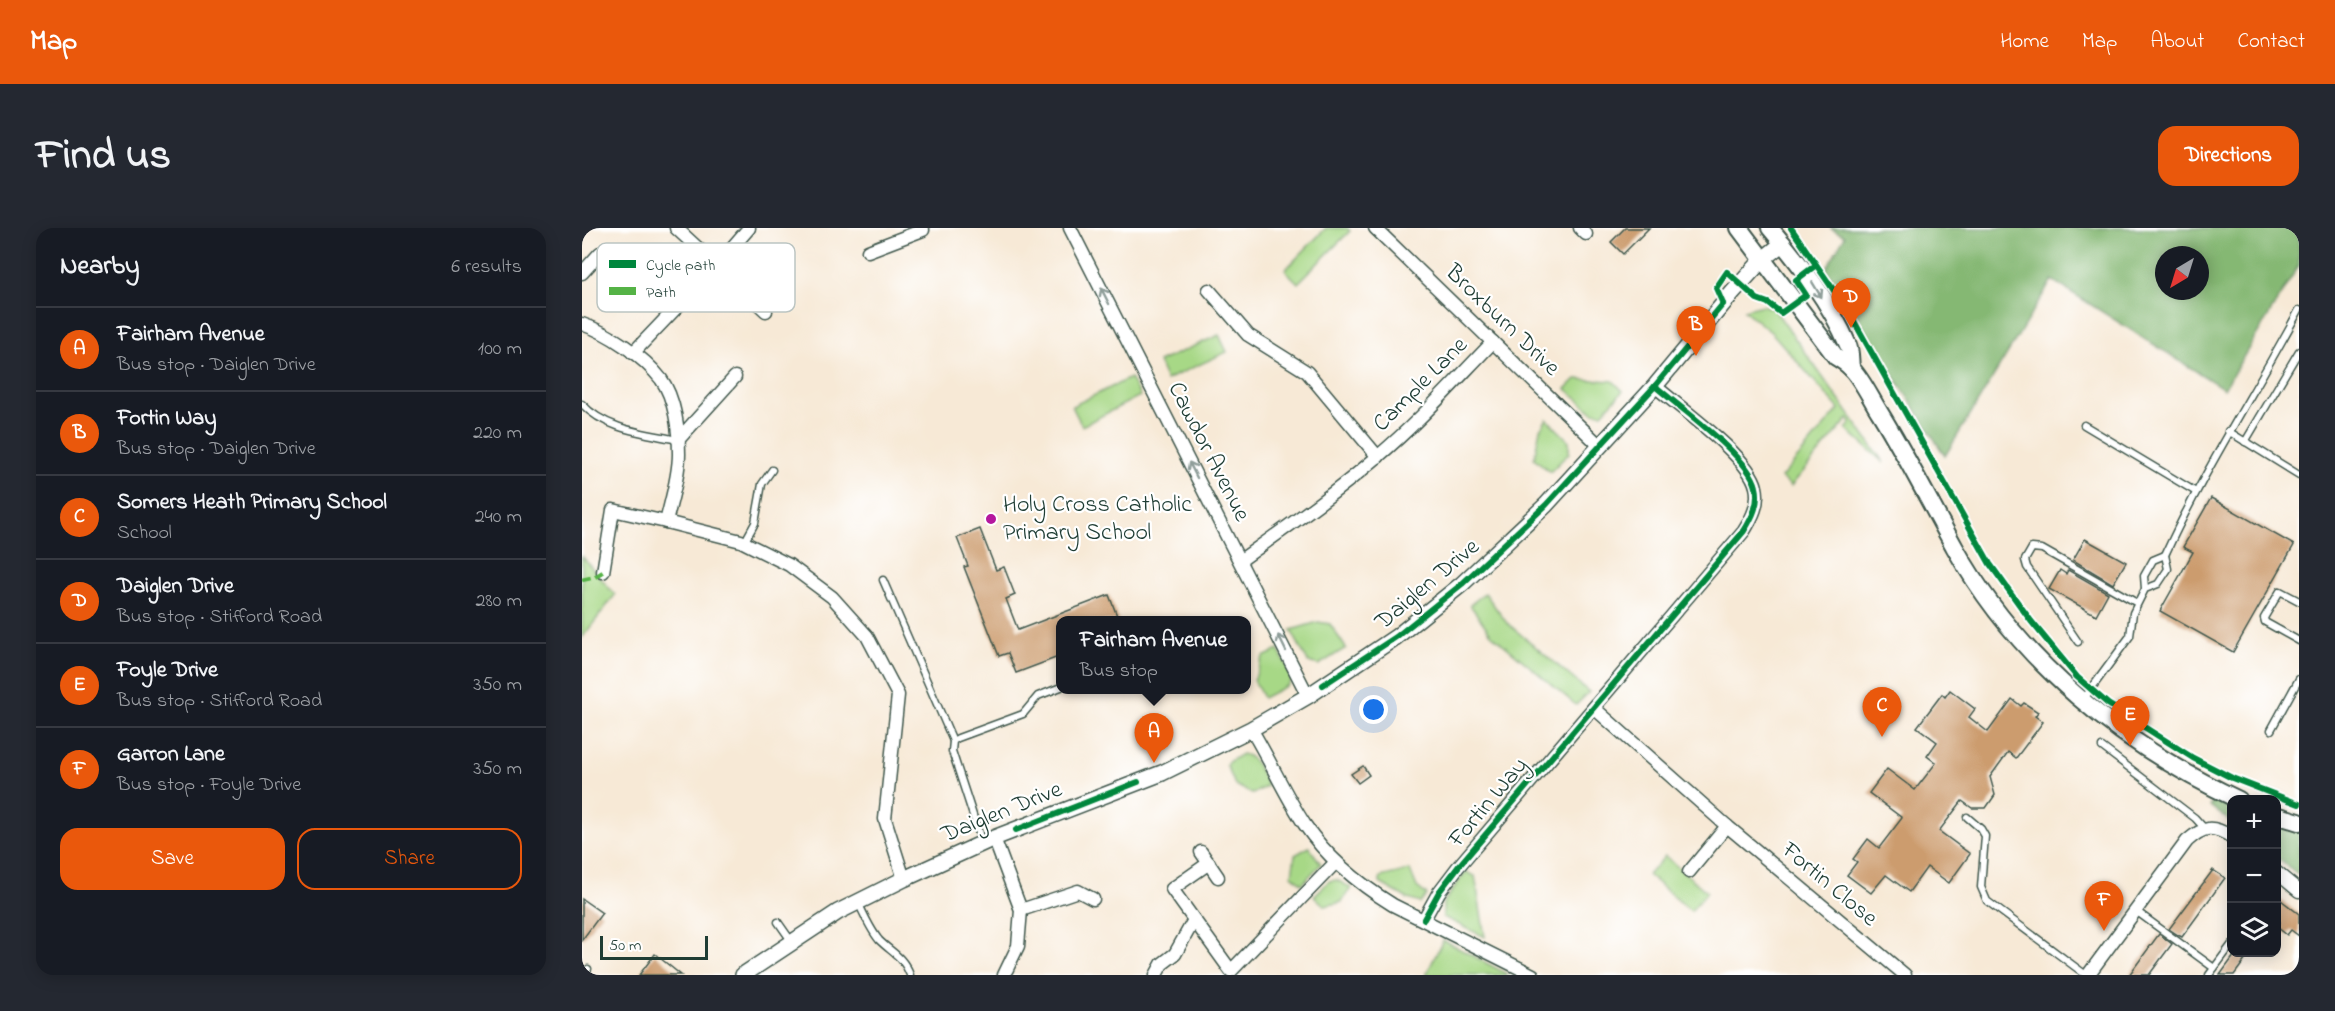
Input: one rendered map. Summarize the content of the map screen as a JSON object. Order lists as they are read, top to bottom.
{
  "streets": {
    "street": [
      "Broxburn Drive",
      "Cample Lane",
      "Cawdor Avenue",
      "Daiglen Drive",
      "Fortin Way",
      "Fortin Close"
    ]
  },
  "crossings": [
    ["Broxburn Drive", "Cample Lane"],
    ["Broxburn Drive", "Daiglen Drive"],
    ["Cample Lane", "Cawdor Avenue"],
    ["Cawdor Avenue", "Daiglen Drive"],
    ["Daiglen Drive", "Fortin Way"],
    ["Fortin Way", "Fortin Close"]
  ],
  "one_way": ["Cawdor Avenue"],
  "places": ["Holy Cross Catholic Primary School"],
  "legend": ["Cycle path", "Path"],
  "scale_bar": "50 m",
  "north": "bottom left",
  "page": {
    "header": "Map",
    "nav": [
      "Home",
      "Map",
      "About",
      "Contact"
    ],
    "title": "Find us",
    "buttons": [
      "Directions",
      ["Save", "Share"]
    ],
    "heading": ["Nearby", "6 results"],
    "pins": [
      "D",
      "B",
      "C",
      "E",
      "A",
      "F"
    ],
    "list": [
      {
        "mark": "A",
        "name": "Fairham Avenue",
        "note": "Bus stop · Daiglen Drive",
        "value": "100 m"
      },
      {
        "mark": "B",
        "name": "Fortin Way",
        "note": "Bus stop · Daiglen Drive",
        "value": "220 m"
      },
      {
        "mark": "C",
        "name": "Somers Heath Primary School",
        "note": "School",
        "value": "240 m"
      },
      {
        "mark": "D",
        "name": "Daiglen Drive",
        "note": "Bus stop · Stifford Road",
        "value": "280 m"
      },
      {
        "mark": "E",
        "name": "Foyle Drive",
        "note": "Bus stop · Stifford Road",
        "value": "350 m"
      },
      {
        "mark": "F",
        "name": "Garron Lane",
        "note": "Bus stop · Foyle Drive",
        "value": "350 m"
      }
    ],
    "popup": ["Fairham Avenue", "Bus stop"],
    "map_buttons": ["+", "−"],
    "scale": "50 m"
  }
}
